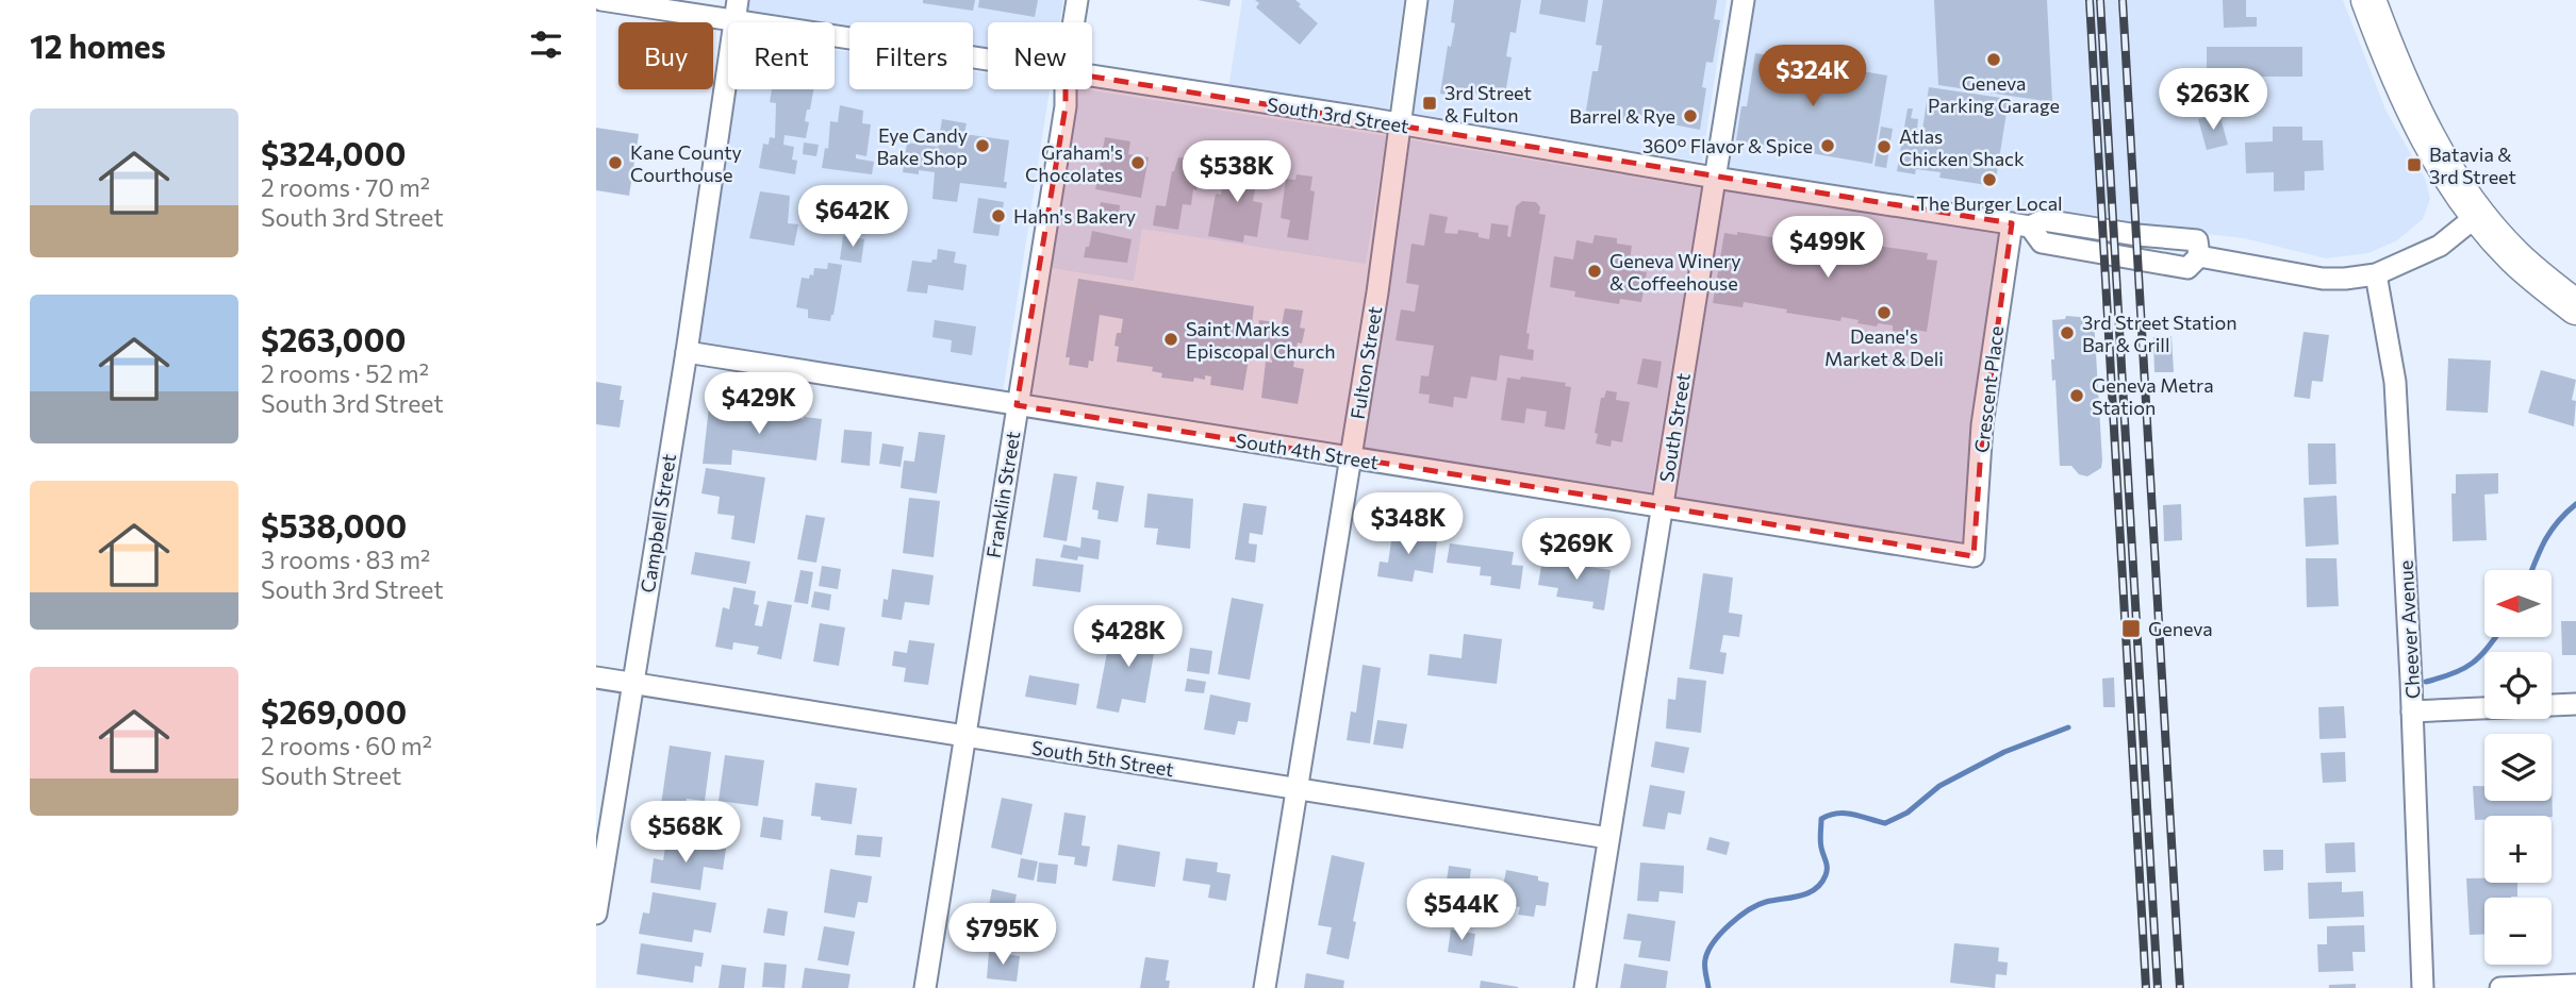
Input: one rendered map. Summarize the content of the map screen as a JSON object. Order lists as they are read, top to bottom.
{
  "streets": {
    "street": [
      "South 3rd Street",
      "Fulton Street",
      "Crescent Place",
      "South Street",
      "South 4th Street",
      "Franklin Street",
      "Campbell Street",
      "Cheever Avenue",
      "South 5th Street"
    ]
  },
  "crossings": [
    ["South 3rd Street", "Fulton Street"],
    ["South 3rd Street", "Crescent Place"],
    ["South 3rd Street", "South Street"],
    ["South 3rd Street", "Campbell Street"],
    ["South 3rd Street", "Cheever Avenue"],
    ["Fulton Street", "South 4th Street"],
    ["Fulton Street", "South 5th Street"],
    ["Crescent Place", "South 4th Street"],
    ["South Street", "South 4th Street"],
    ["South Street", "South 5th Street"],
    ["South 4th Street", "Franklin Street"],
    ["South 4th Street", "Campbell Street"],
    ["Franklin Street", "South 5th Street"],
    ["Campbell Street", "South 5th Street"]
  ],
  "places": {
    "other": [
      "Geneva Parking Garage",
      "Barrel & Rye",
      "Eye Candy Bake Shop",
      "360° Flavor & Spice",
      "Atlas Chicken Shack",
      "Kane County Courthouse",
      "Graham's Chocolates",
      "The Burger Local",
      "Hahn's Bakery",
      "Geneva Winery & Coffeehouse",
      "Deane's Market & Deli",
      "3rd Street Station Bar & Grill",
      "Saint Marks Episcopal Church",
      "Geneva Metra Station"
    ],
    "transit": ["3rd Street & Fulton", "Batavia & 3rd Street", "Geneva"]
  },
  "north": "left",
  "page": {
    "heading": "12 homes",
    "chip": [
      "Buy",
      "Rent",
      "Filters",
      "New"
    ],
    "price": [
      "$324K",
      "$263K",
      "$538K",
      "$642K",
      "$499K",
      "$429K",
      "$348K",
      "$269K",
      "$428K",
      "$568K",
      "$544K",
      "$795K"
    ],
    "list": [
      {
        "name": "$324,000",
        "note": "2 rooms · 70 m² · South 3rd Street"
      },
      {
        "name": "$263,000",
        "note": "2 rooms · 52 m² · South 3rd Street"
      },
      {
        "name": "$538,000",
        "note": "3 rooms · 83 m² · South 3rd Street"
      },
      {
        "name": "$269,000",
        "note": "2 rooms · 60 m² · South Street"
      }
    ],
    "map_buttons": ["+", "−"]
  }
}
